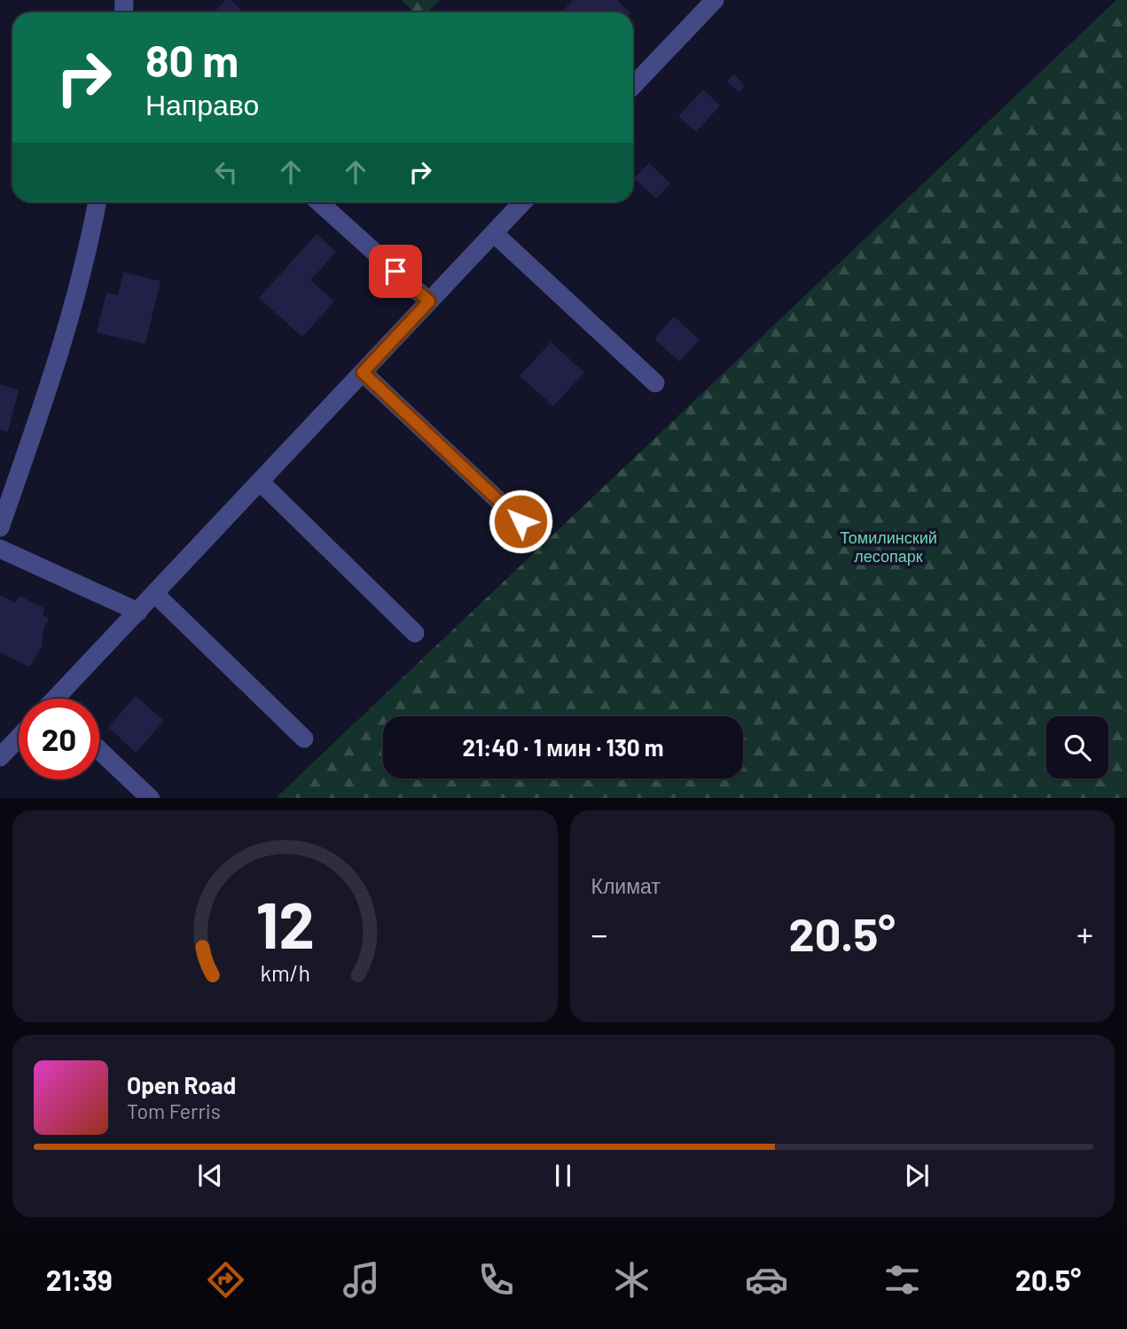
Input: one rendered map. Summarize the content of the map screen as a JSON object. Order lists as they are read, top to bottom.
{
  "parks": ["Томилинский лесопарк"],
  "page": {
    "turn": ["80 m", "Направо"],
    "limit": "20",
    "trip": "21:40 · 1 мин · 130 m",
    "tile": "Климат",
    "heat": ["−", "20.5°", "+"],
    "song": ["Open Road", "Tom Ferris"],
    "tabs": ["21:39", "20.5°"],
    "gauge": ["12", "km/h"]
  }
}
